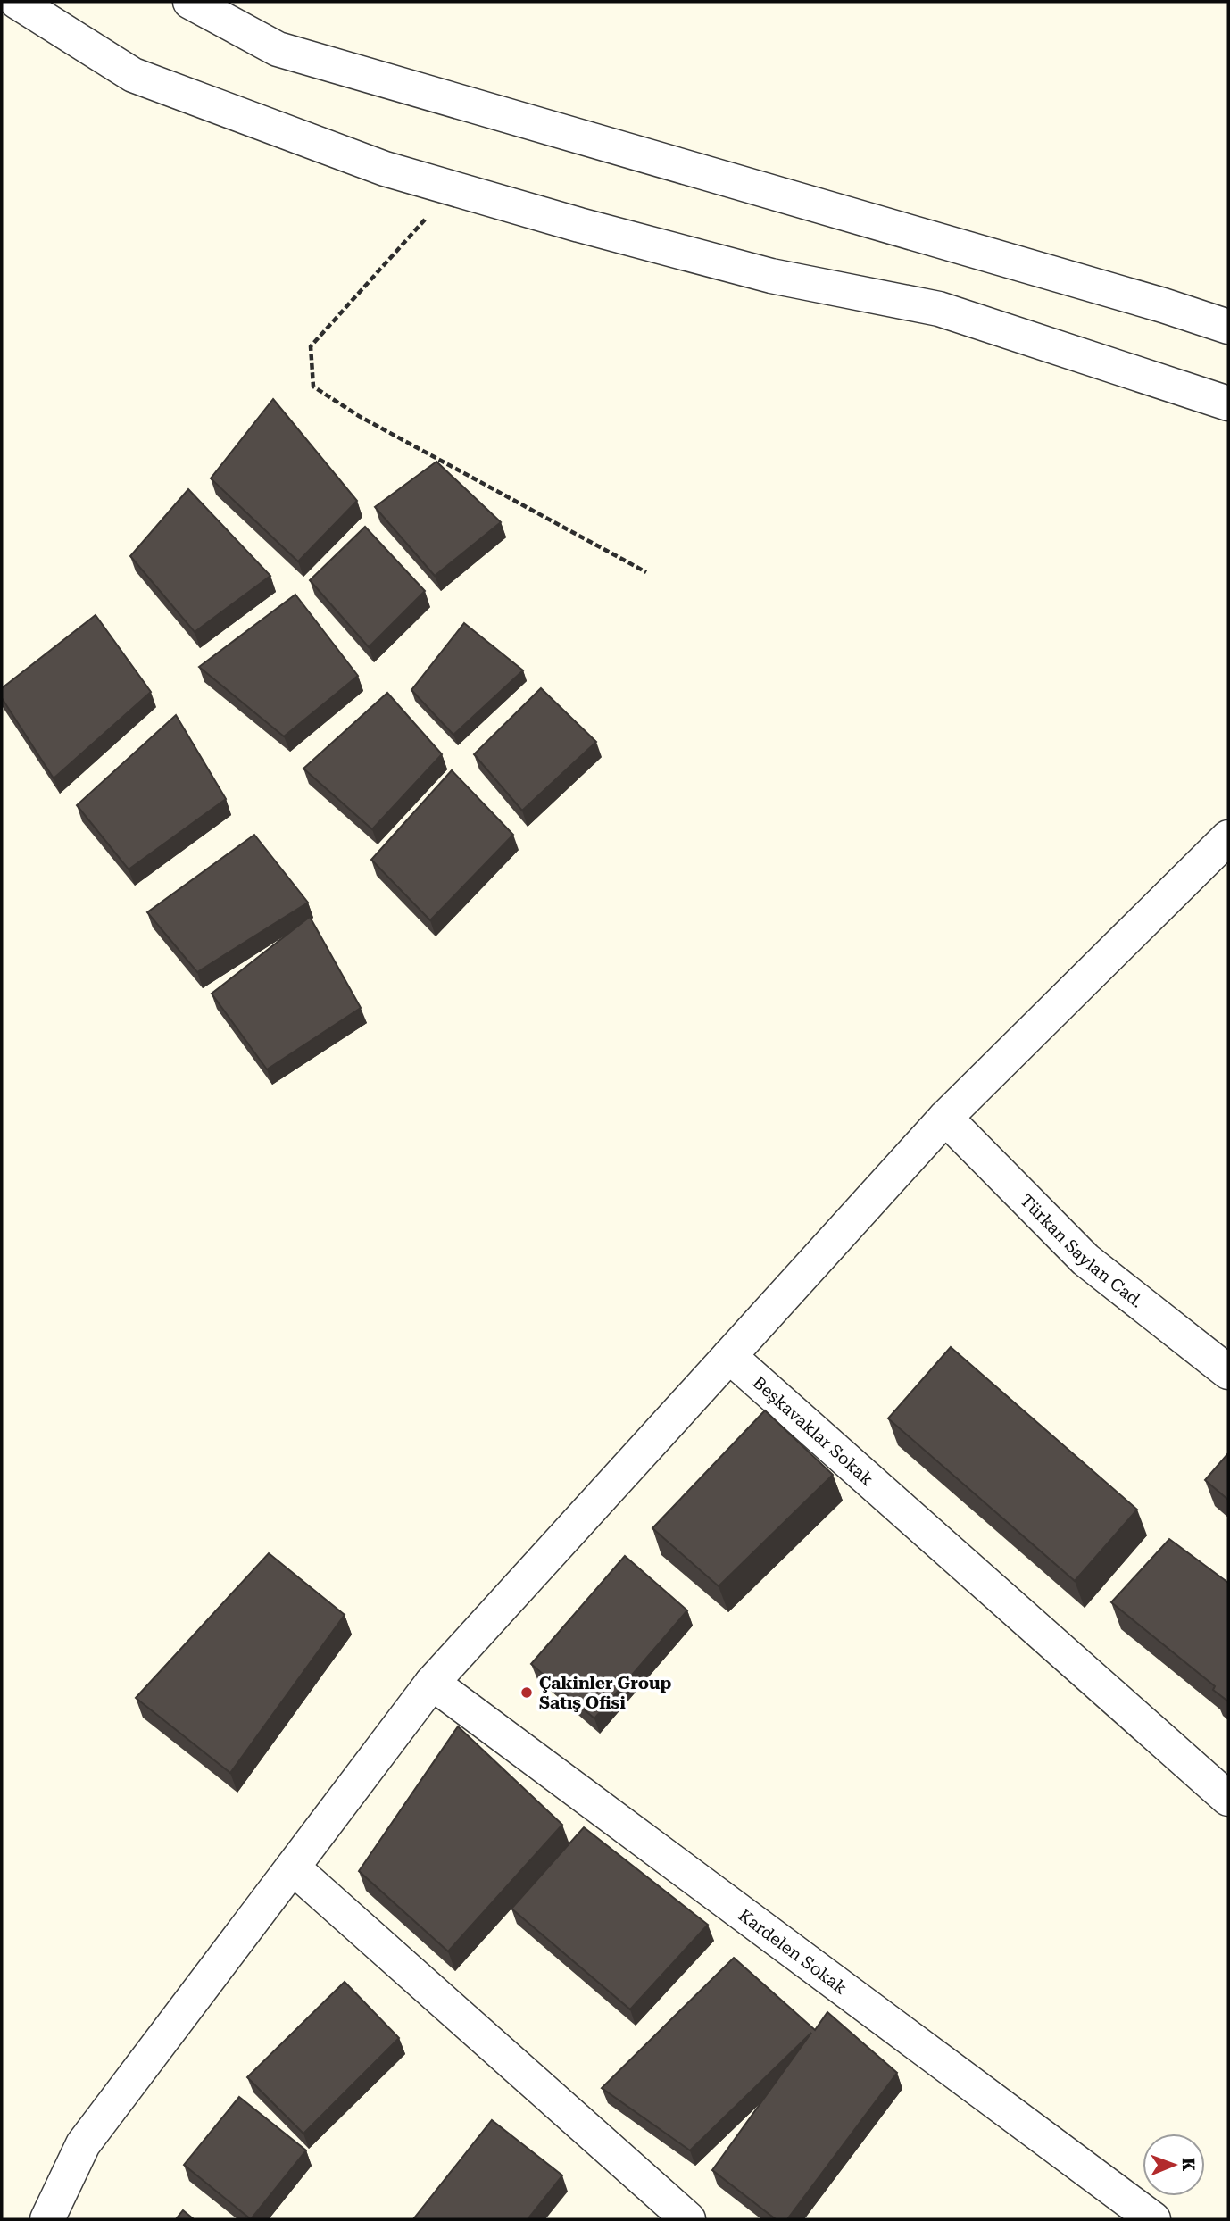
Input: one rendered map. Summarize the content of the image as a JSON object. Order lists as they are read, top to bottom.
{
  "streets": {
    "street": ["Türkan Saylan Cad.", "Beşkavaklar Sokak", "Kardelen Sokak"]
  },
  "places": ["Çakinler Group Satış Ofisi"],
  "north": "right"
}
